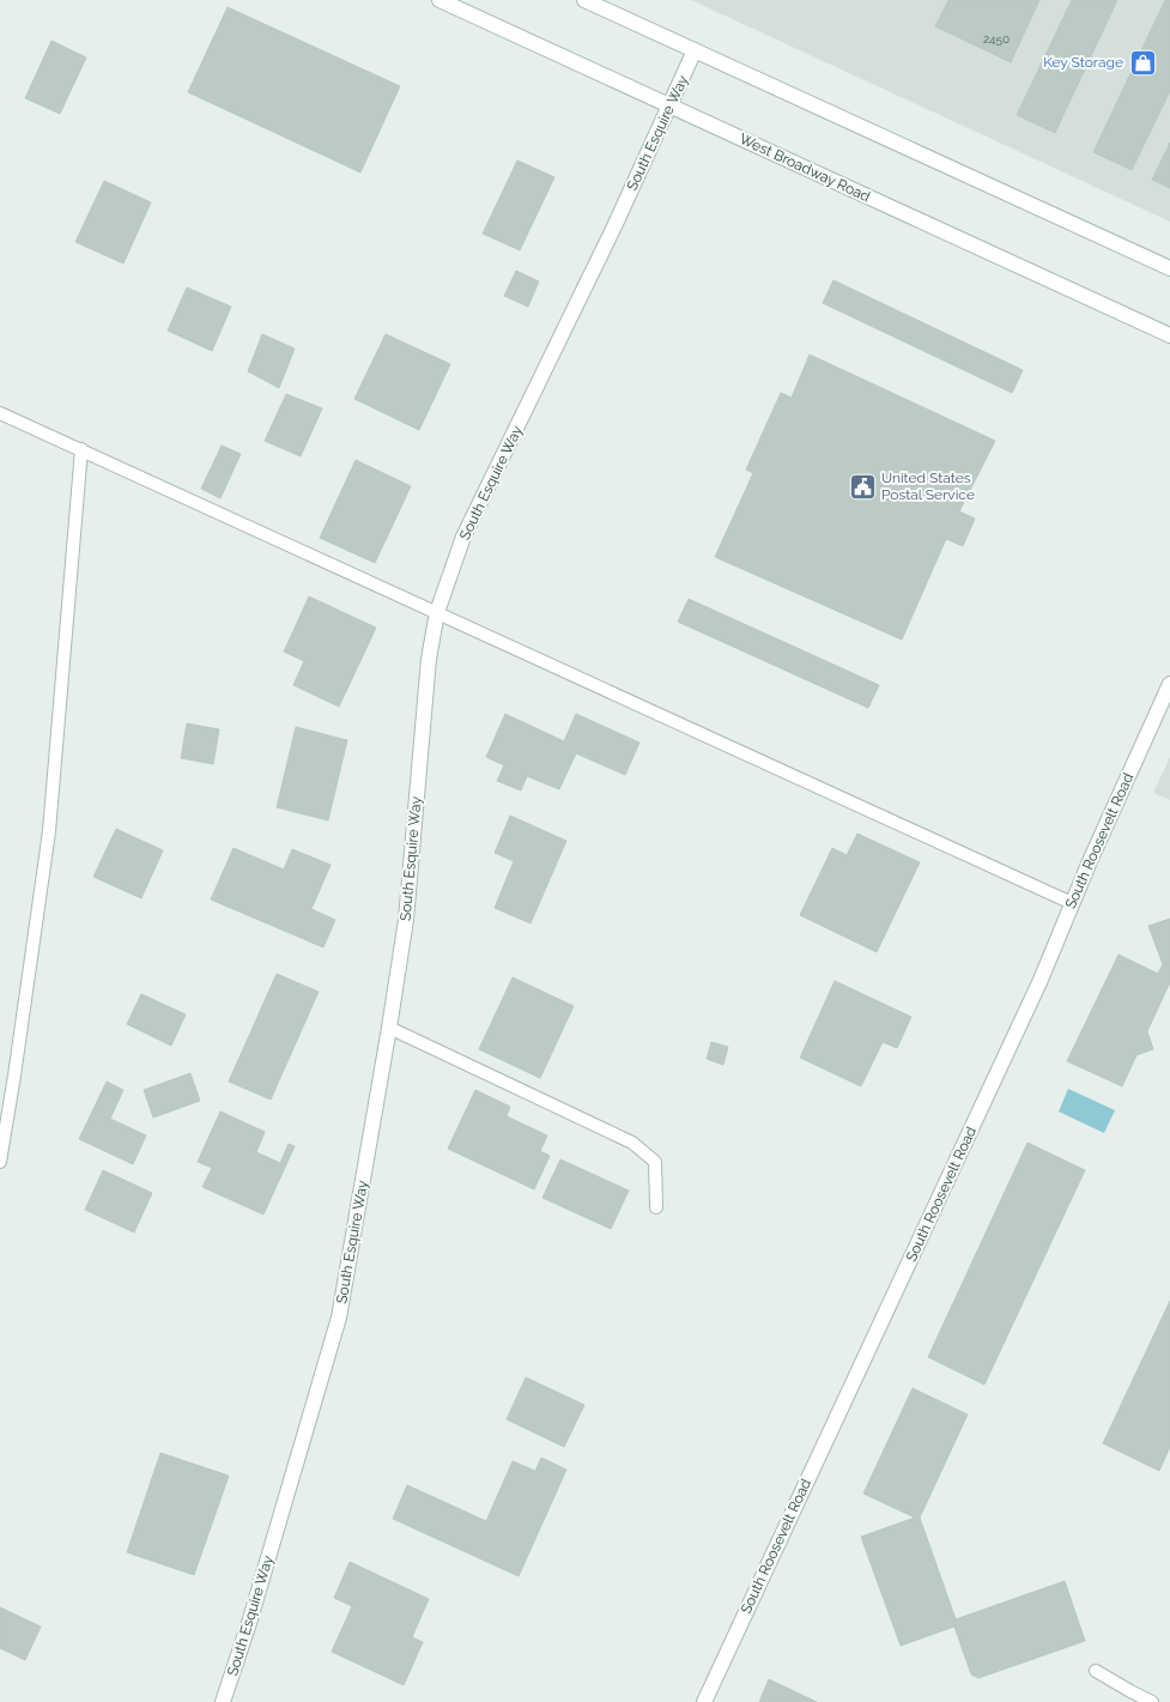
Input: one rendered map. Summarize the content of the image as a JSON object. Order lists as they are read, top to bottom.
{
  "streets": {
    "street": ["South Esquire Way", "West Broadway Road", "South Roosevelt Road"]
  },
  "crossings": [
    ["South Esquire Way", "West Broadway Road"]
  ],
  "places": {
    "shop": ["Key Storage"],
    "public building": ["United States Postal Service"]
  },
  "house_numbers": ["2450"]
}
